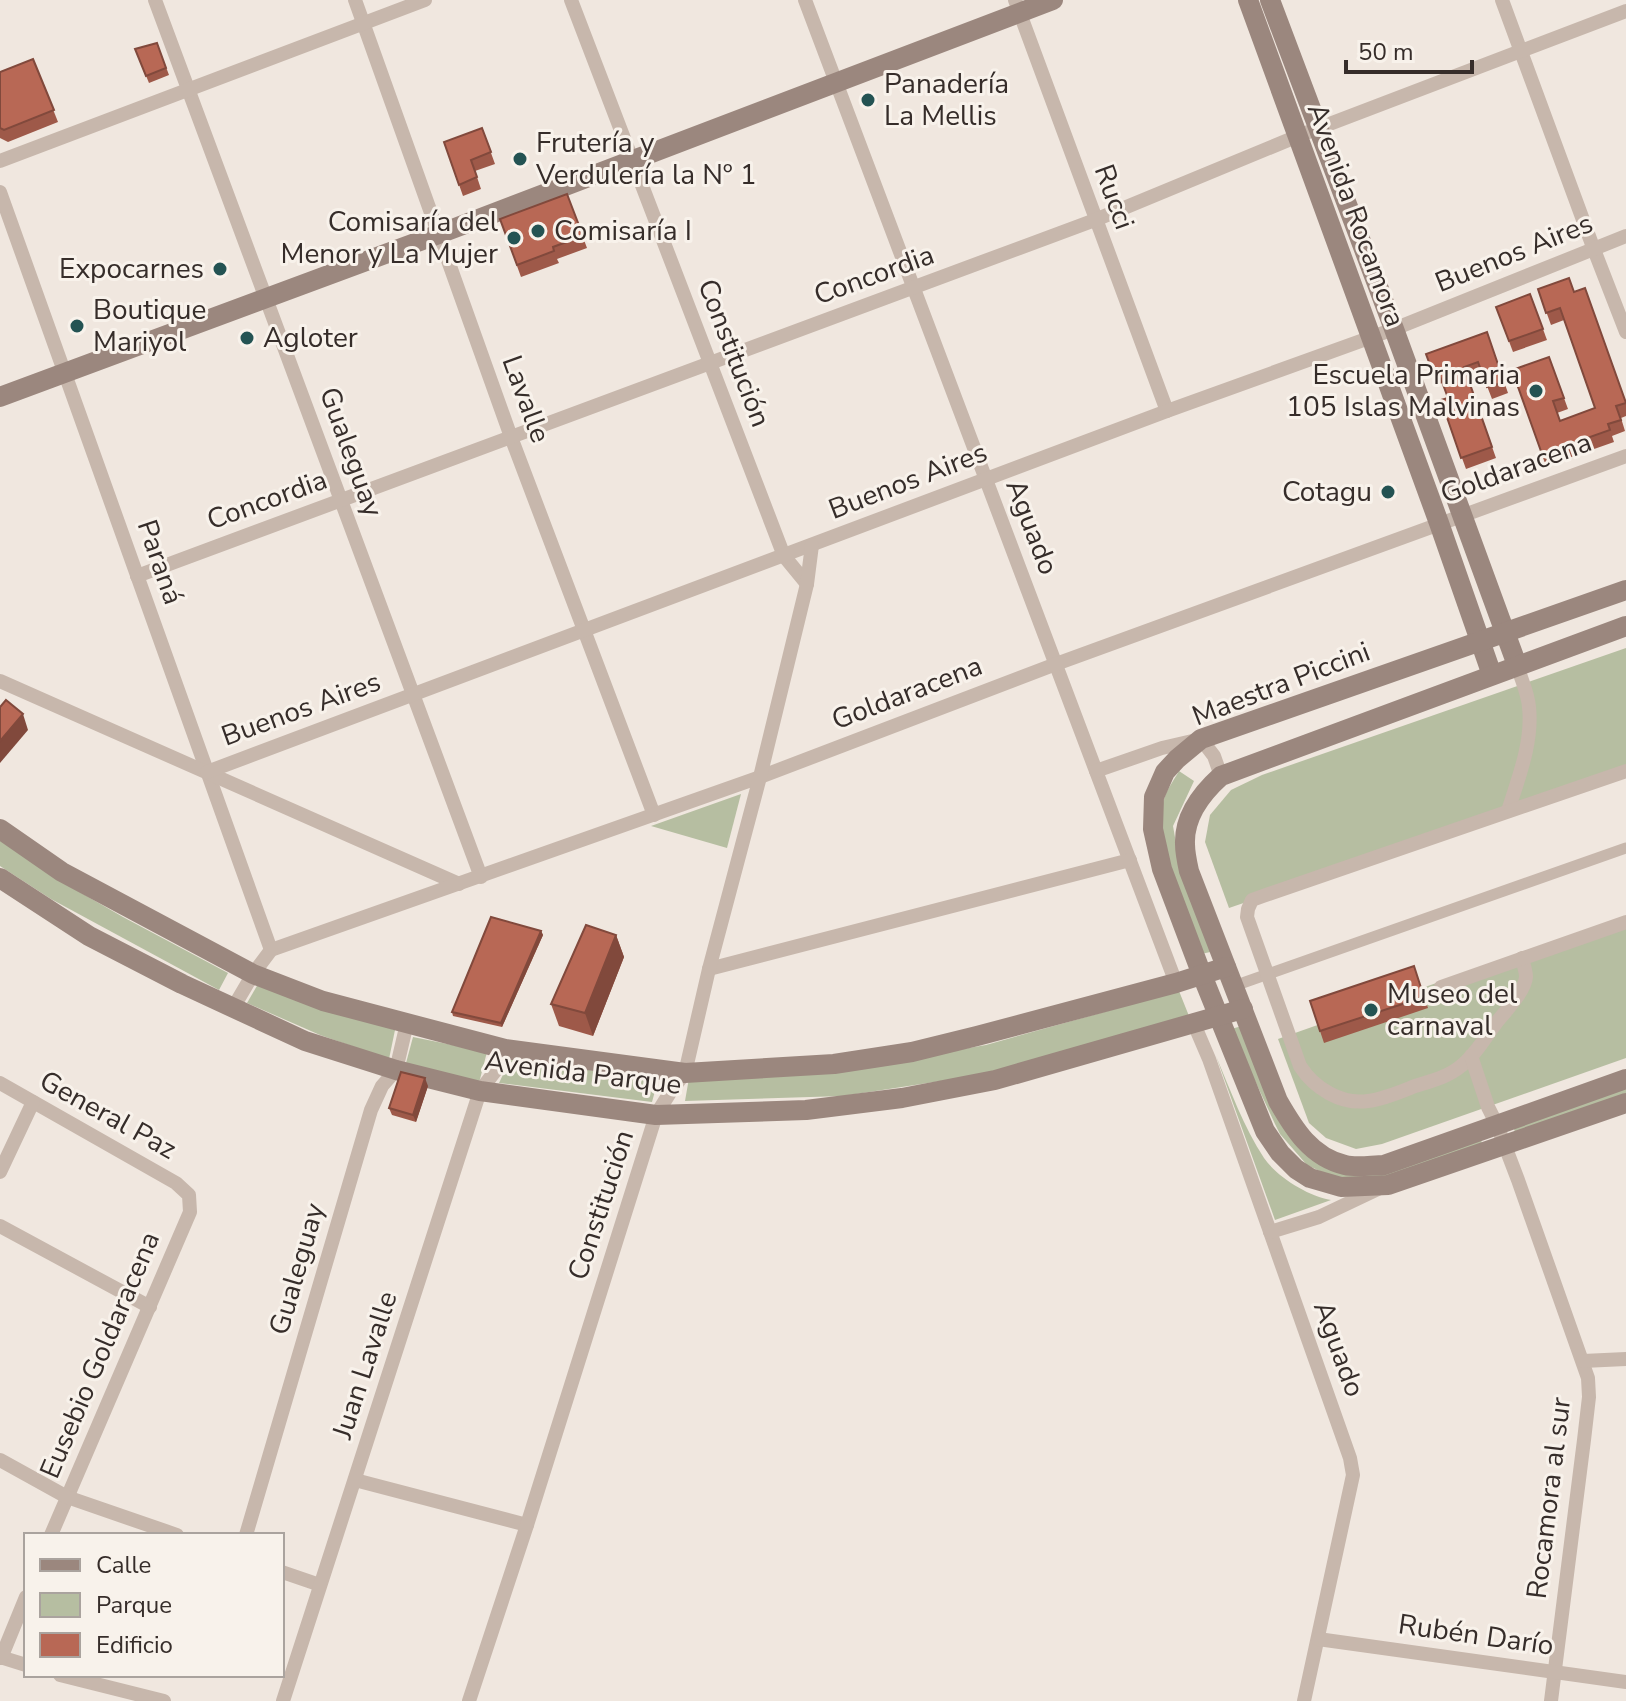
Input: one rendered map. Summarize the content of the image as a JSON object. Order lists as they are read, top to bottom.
{
  "streets": {
    "main road": ["Avenida Rocamora", "Maestra Piccini", "Avenida Parque"],
    "street": [
      "Rucci",
      "Buenos Aires",
      "Concordia",
      "Constitución",
      "Lavalle",
      "Gualeguay",
      "Goldaracena",
      "Aguado",
      "Paraná",
      "General Paz",
      "Eusebio Goldaracena",
      "Juan Lavalle",
      "Rocamora al sur",
      "Rubén Darío"
    ]
  },
  "crossings": [
    ["Rucci", "Buenos Aires"],
    ["Rucci", "Concordia"],
    ["Avenida Rocamora", "Buenos Aires"],
    ["Avenida Rocamora", "Concordia"],
    ["Avenida Rocamora", "Goldaracena"],
    ["Avenida Rocamora", "Maestra Piccini"],
    ["Buenos Aires", "Constitución"],
    ["Buenos Aires", "Lavalle"],
    ["Buenos Aires", "Gualeguay"],
    ["Buenos Aires", "Aguado"],
    ["Buenos Aires", "Paraná"],
    ["Concordia", "Constitución"],
    ["Concordia", "Lavalle"],
    ["Concordia", "Gualeguay"],
    ["Concordia", "Aguado"],
    ["Concordia", "Paraná"],
    ["Constitución", "Goldaracena"],
    ["Constitución", "Avenida Parque"],
    ["Lavalle", "Goldaracena"],
    ["Gualeguay", "Goldaracena"],
    ["Gualeguay", "Avenida Parque"],
    ["Goldaracena", "Aguado"],
    ["Goldaracena", "Paraná"],
    ["Aguado", "Avenida Parque"],
    ["Aguado", "Rubén Darío"],
    ["Maestra Piccini", "Avenida Parque"],
    ["Maestra Piccini", "Rocamora al sur"],
    ["Avenida Parque", "Juan Lavalle"],
    ["General Paz", "Eusebio Goldaracena"],
    ["Rocamora al sur", "Rubén Darío"]
  ],
  "places": [
    "Panadería La Mellis",
    "Frutería y Verdulería la Nº 1",
    "Comisaría I",
    "Comisaría del Menor y La Mujer",
    "Expocarnes",
    "Boutique Mariyol",
    "Agloter",
    "Escuela Primaria 105 Islas Malvinas",
    "Cotagu",
    "Museo del carnaval"
  ],
  "legend": ["Calle", "Parque", "Edificio"],
  "scale_bar": "50 m"
}
